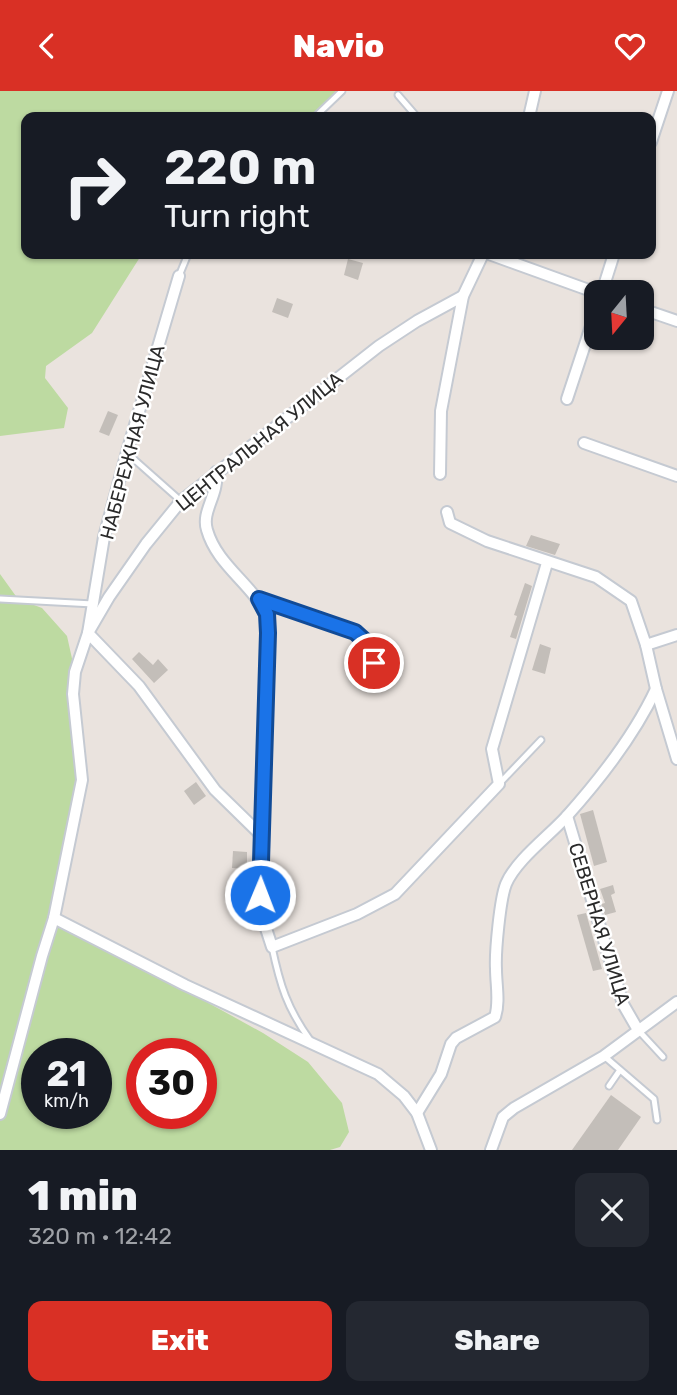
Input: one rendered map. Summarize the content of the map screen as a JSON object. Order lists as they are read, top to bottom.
{
  "streets": {
    "street": ["ЦЕНТРАЛЬНАЯ УЛИЦА", "НАБЕРЕЖНАЯ УЛИЦА", "СЕВЕРНАЯ УЛИЦА"]
  },
  "crossings": [
    ["ЦЕНТРАЛЬНАЯ УЛИЦА", "НАБЕРЕЖНАЯ УЛИЦА"]
  ],
  "north": "bottom",
  "page": {
    "header": "Navio",
    "turn": ["220 m", "Turn right"],
    "speed": "21 km/h",
    "limit": "30",
    "heading": ["1 min", "320 m · 12:42"],
    "buttons": ["Exit", "Share"]
  }
}
